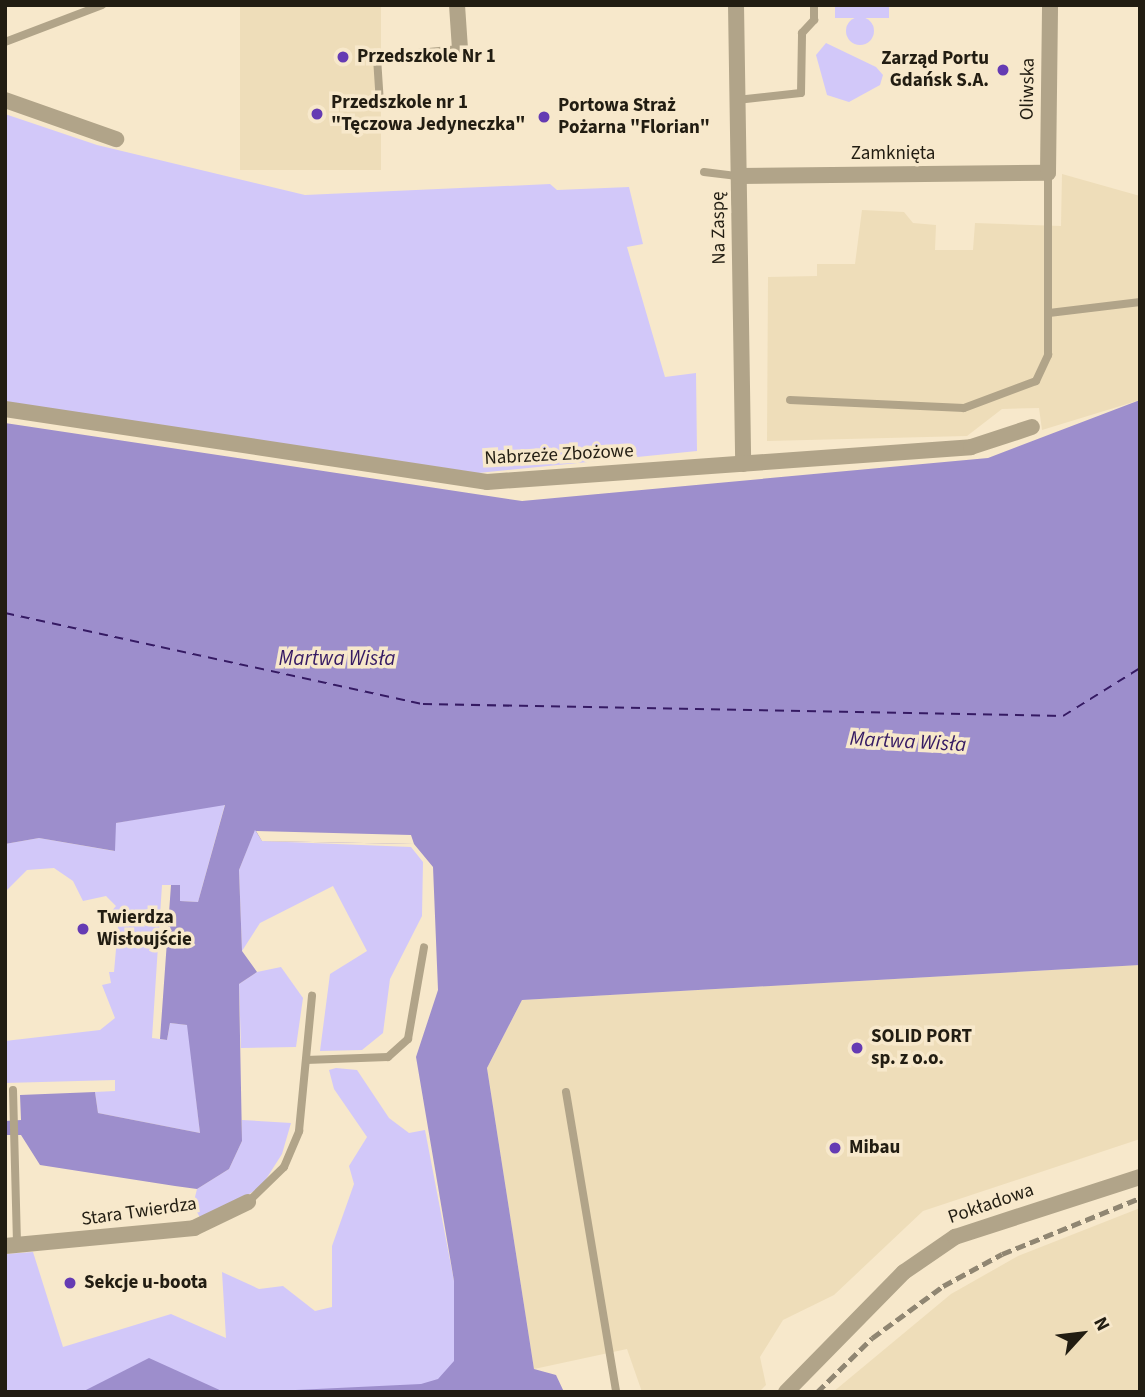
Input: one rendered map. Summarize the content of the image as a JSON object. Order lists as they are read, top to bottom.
{
  "streets": {
    "street": [
      "Oliwska",
      "Zamknięta",
      "Na Zaspę",
      "Nabrzeże Zbożowe",
      "Pokładowa",
      "Stara Twierdza"
    ]
  },
  "crossings": [
    ["Oliwska", "Zamknięta"],
    ["Zamknięta", "Na Zaspę"],
    ["Na Zaspę", "Nabrzeże Zbożowe"]
  ],
  "water": ["Martwa Wisła"],
  "places": [
    "Przedszkole Nr 1",
    "Zarząd Portu Gdańsk S.A.",
    "Przedszkole nr 1 \"Tęczowa Jedyneczka\"",
    "Portowa Straż Pożarna \"Florian\"",
    "Twierdza Wisłoujście",
    "SOLID PORT sp. z o.o.",
    "Mibau",
    "Sekcje u-boota"
  ],
  "north": "top right"
}
